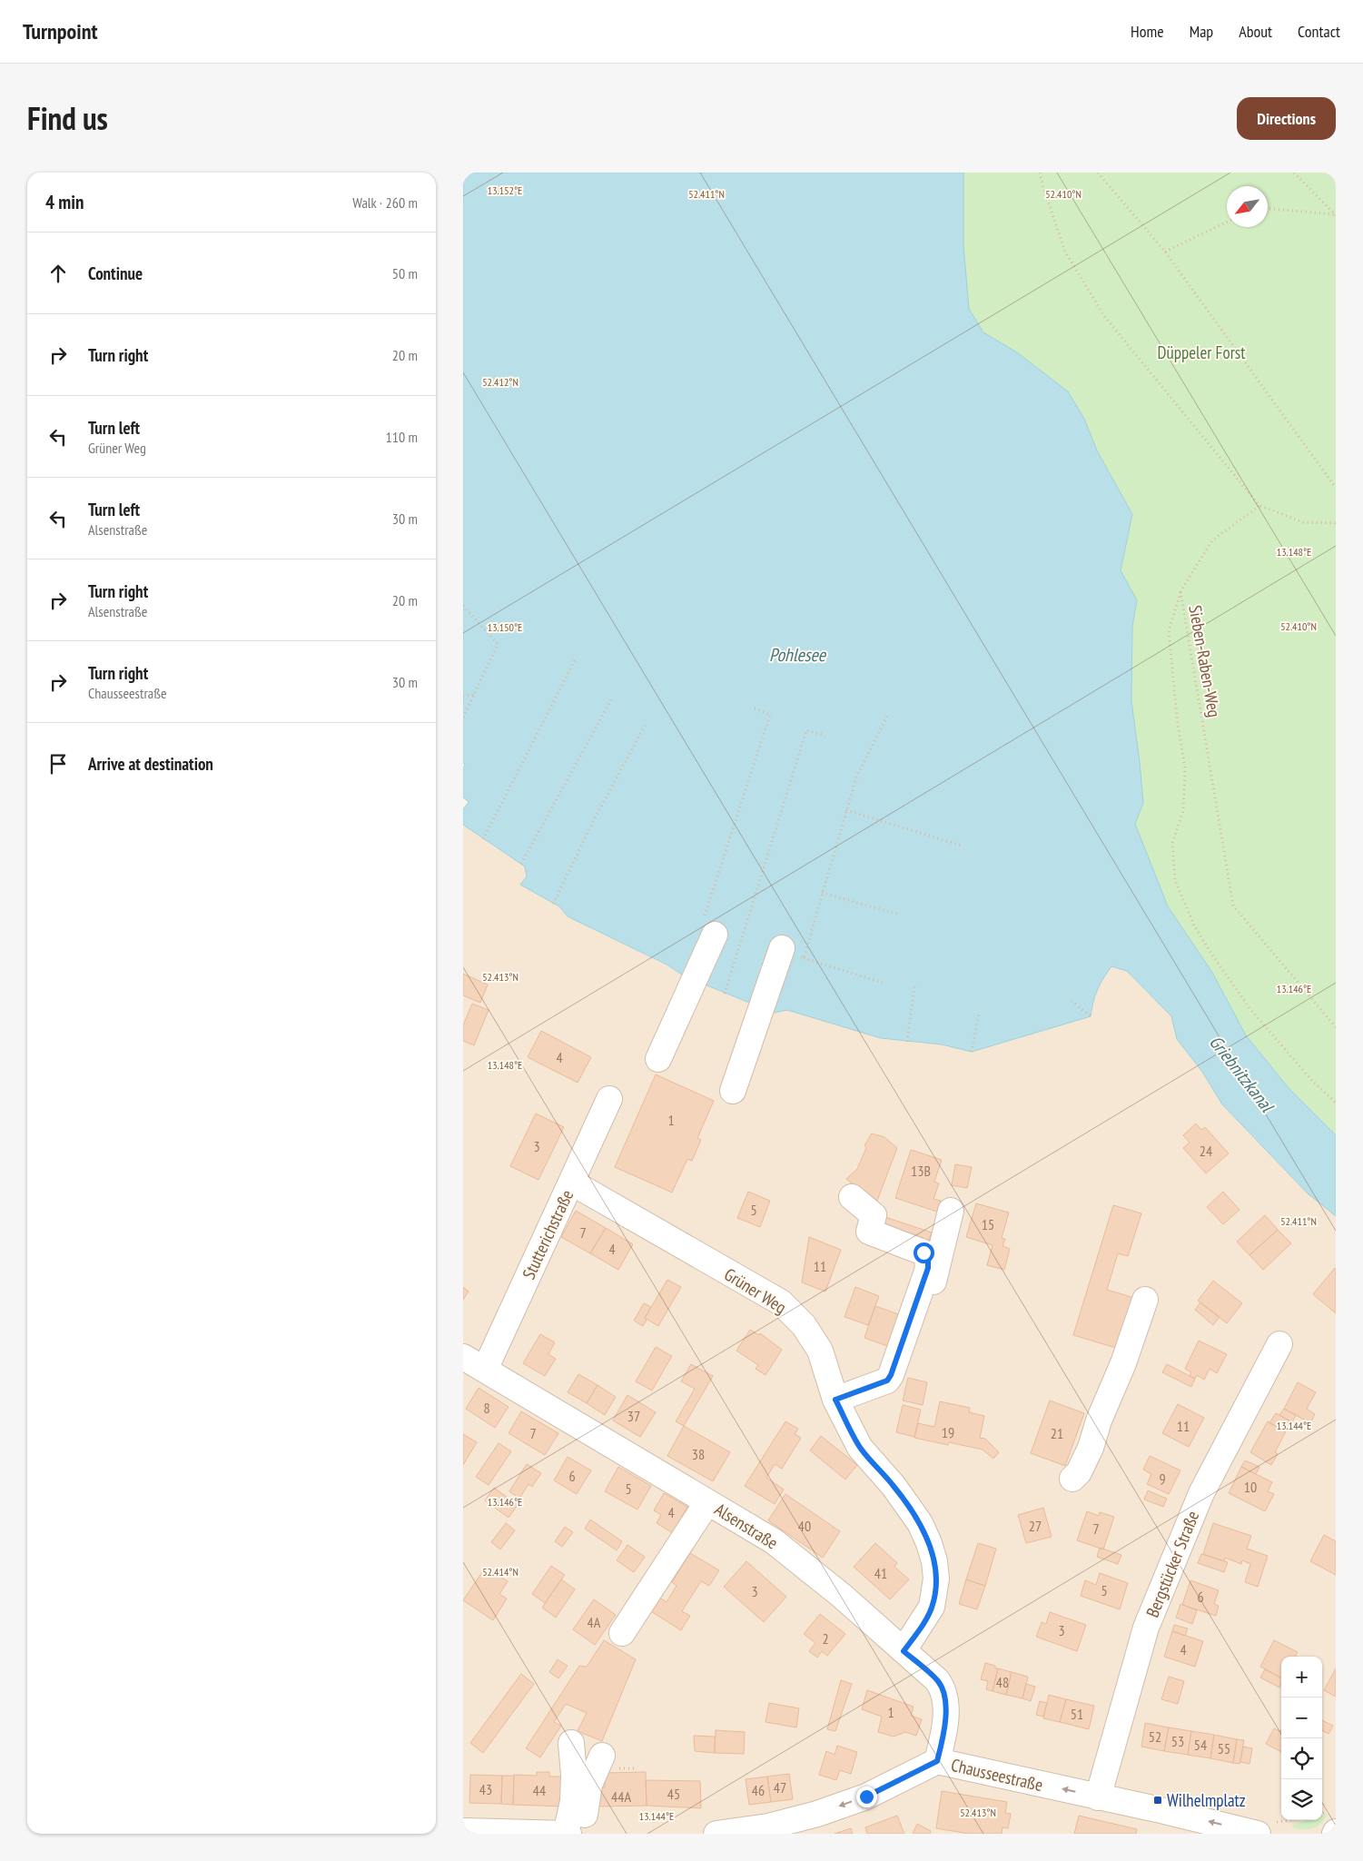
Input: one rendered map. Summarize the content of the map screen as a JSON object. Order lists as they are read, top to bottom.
{
  "streets": {
    "street": [
      "Stutterichstraße",
      "Grüner Weg",
      "Alsenstraße",
      "Bergstücker Straße",
      "Chausseestraße"
    ],
    "path": ["Sieben-Raben-Weg"]
  },
  "crossings": [
    ["Stutterichstraße", "Grüner Weg"],
    ["Stutterichstraße", "Alsenstraße"],
    ["Grüner Weg", "Alsenstraße"],
    ["Alsenstraße", "Chausseestraße"],
    ["Bergstücker Straße", "Chausseestraße"]
  ],
  "one_way": ["Chausseestraße"],
  "water": ["Pohlesee", "Griebnitzkanal"],
  "parks": ["Düppeler Forst"],
  "places": {
    "transit": ["Wilhelmplatz"]
  },
  "house_numbers": [
    "4",
    "1",
    "3",
    "24",
    "13B",
    "5",
    "15",
    "7",
    "4",
    "11",
    "8",
    "37",
    "11",
    "19",
    "7",
    "21",
    "38",
    "6",
    "9",
    "10",
    "5",
    "4",
    "40",
    "27",
    "7",
    "41",
    "5",
    "3",
    "6",
    "4A",
    "3",
    "2",
    "4",
    "48",
    "1",
    "51",
    "52",
    "53",
    "54",
    "55",
    "47",
    "43",
    "44",
    "46",
    "45",
    "44A"
  ],
  "north": "bottom left",
  "page": {
    "header": "Turnpoint",
    "nav": [
      "Home",
      "Map",
      "About",
      "Contact"
    ],
    "title": "Find us",
    "buttons": "Directions",
    "heading": ["4 min", "Walk · 260 m"],
    "list": [
      ["Continue", "50 m"],
      ["Turn right", "20 m"],
      ["Turn left", "Grüner Weg", "110 m"],
      ["Turn left", "Alsenstraße", "30 m"],
      ["Turn right", "Alsenstraße", "20 m"],
      ["Turn right", "Chausseestraße", "30 m"],
      "Arrive at destination"
    ],
    "map_buttons": ["+", "−"]
  },
  "coordinates": [
    "13.152°E",
    "52.411°N",
    "52.410°N",
    "52.412°N",
    "13.148°E",
    "13.150°E",
    "52.413°N",
    "13.146°E",
    "13.144°E",
    "52.414°N"
  ]
}
